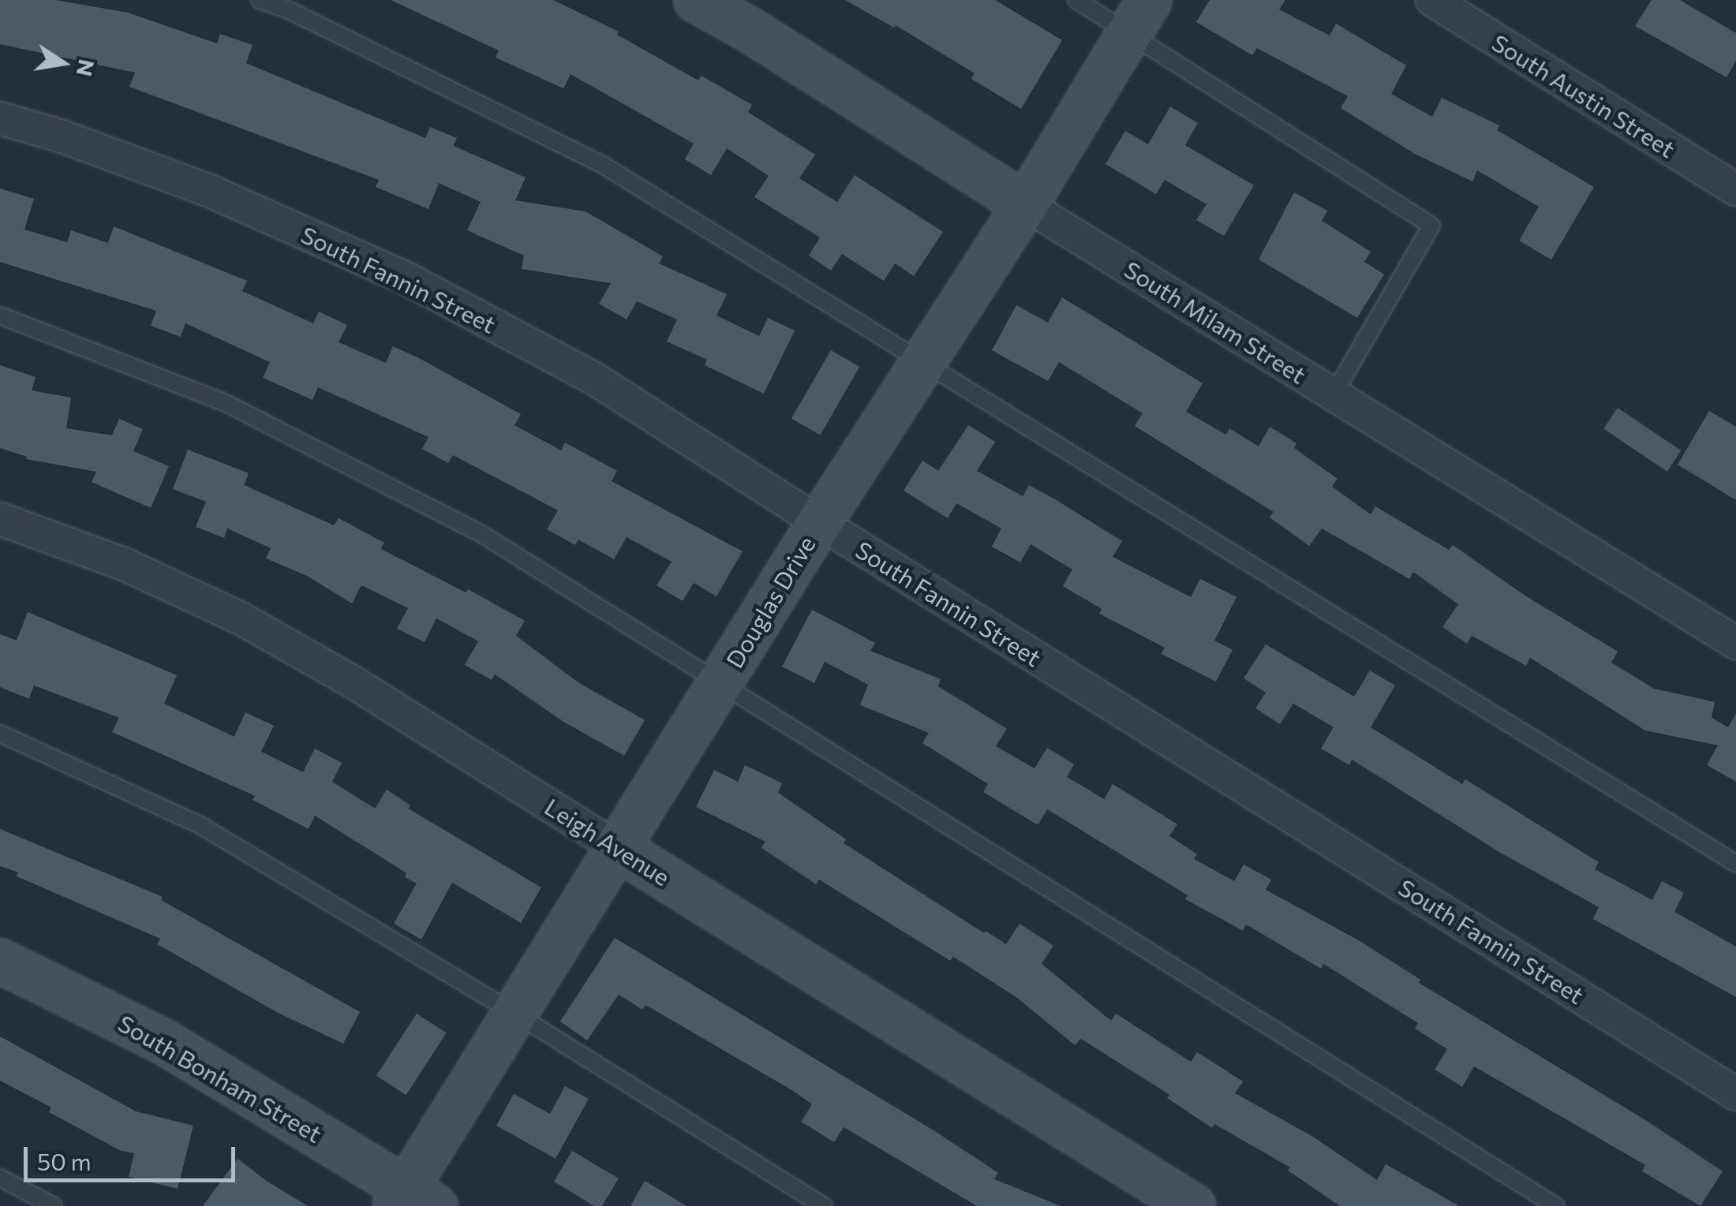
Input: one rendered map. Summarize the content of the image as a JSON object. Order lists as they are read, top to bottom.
{
  "streets": {
    "street": [
      "South Austin Street",
      "South Fannin Street",
      "South Milam Street",
      "Douglas Drive",
      "Leigh Avenue",
      "South Bonham Street"
    ]
  },
  "crossings": [
    ["South Fannin Street", "Douglas Drive"],
    ["South Milam Street", "Douglas Drive"],
    ["Douglas Drive", "Leigh Avenue"],
    ["Douglas Drive", "South Bonham Street"]
  ],
  "scale_bar": "50 m",
  "north": "right"
}
